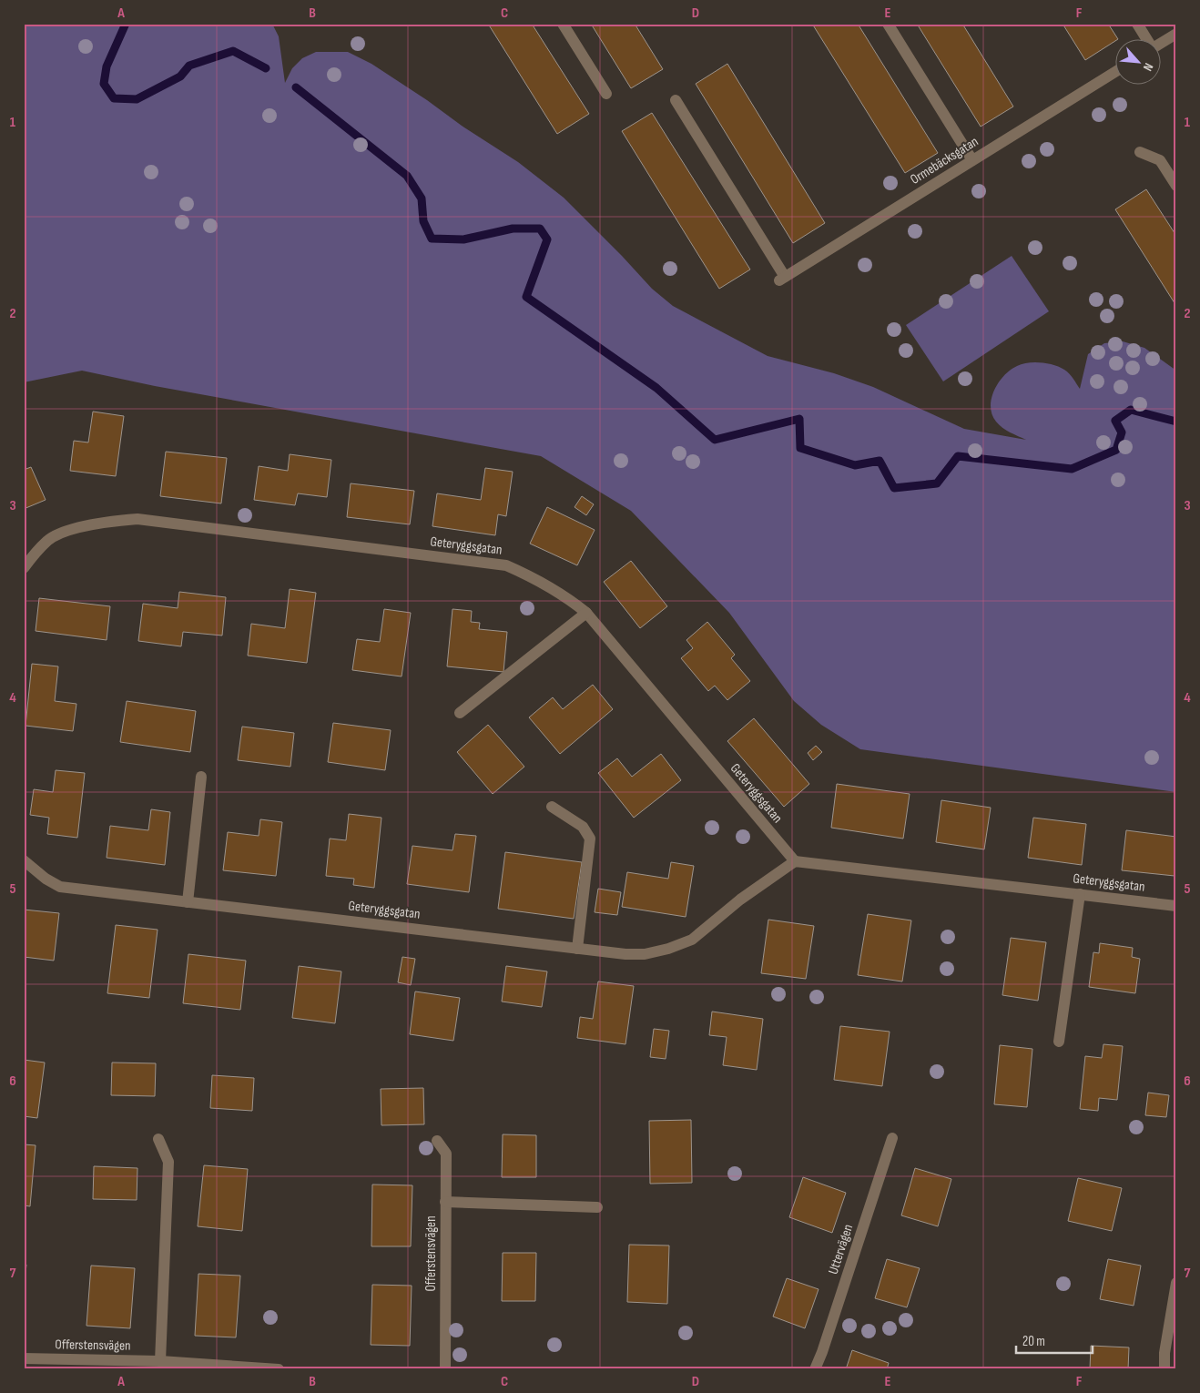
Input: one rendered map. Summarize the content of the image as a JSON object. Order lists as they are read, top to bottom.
{
  "streets": {
    "street": [
      "Ormebäcksgatan",
      "Geteryggsgatan",
      "Uttervägen",
      "Offerstensvägen"
    ]
  },
  "scale_bar": "20 m",
  "north": "bottom right",
  "grid": {
    "columns": [
      "A",
      "B",
      "C",
      "D",
      "E",
      "F"
    ],
    "rows": [
      "1",
      "2",
      "3",
      "4",
      "5",
      "6",
      "7"
    ]
  }
}
